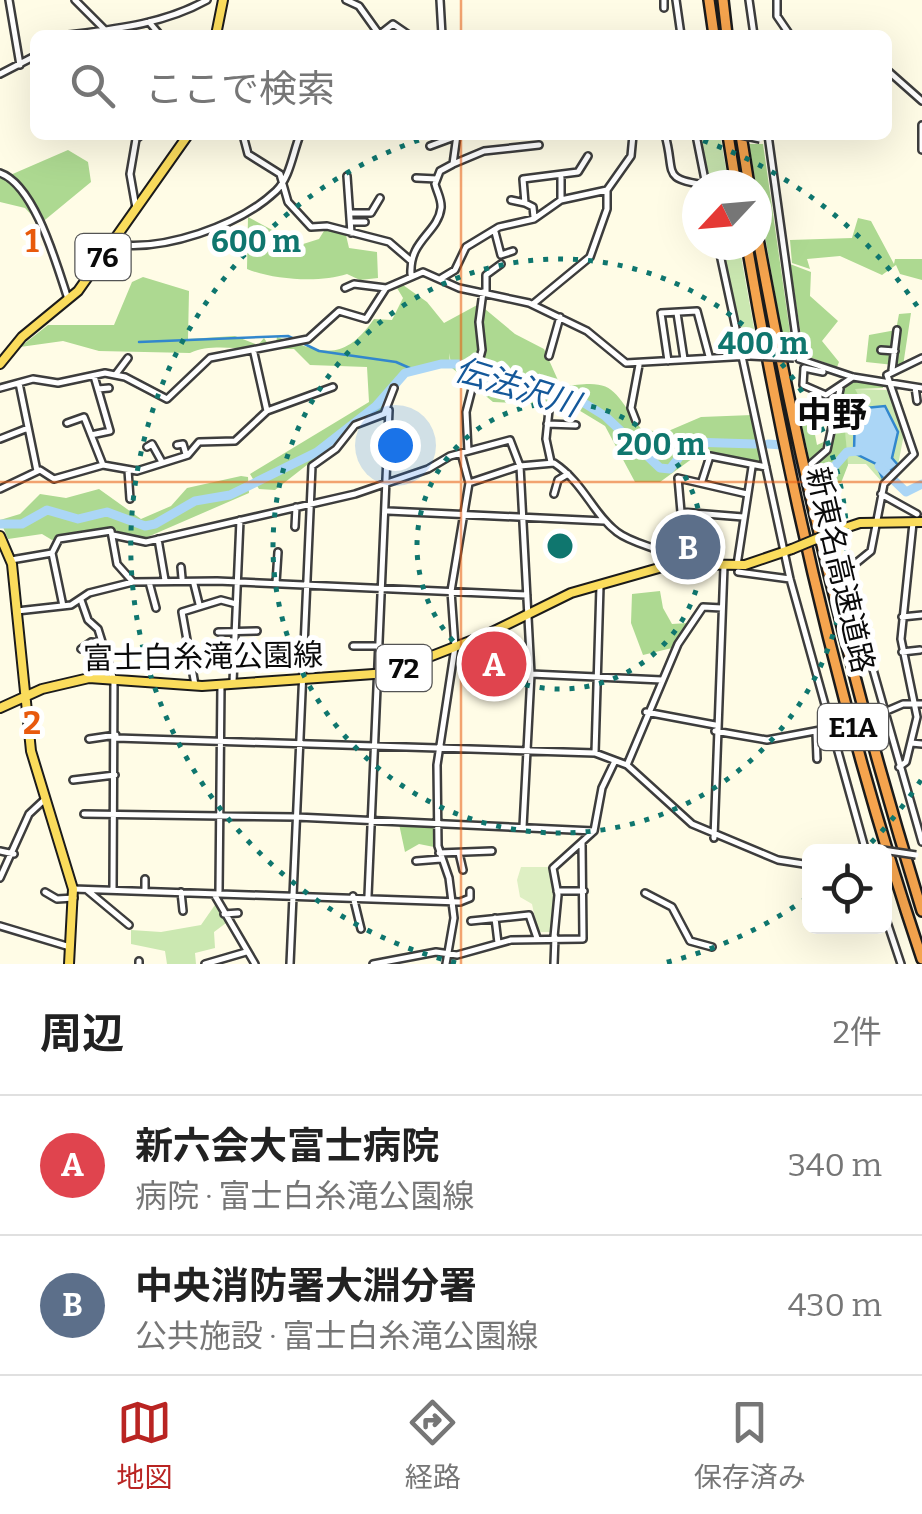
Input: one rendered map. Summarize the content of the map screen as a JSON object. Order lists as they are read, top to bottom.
{
  "streets": {
    "highway": ["新東名高速道路", "E1A"],
    "main road": ["76", "富士白糸滝公園線", "72"]
  },
  "districts": ["中野"],
  "water": ["伝法沢川"],
  "north": "bottom left",
  "page": {
    "search": "ここで検索",
    "pins": ["B", "A"],
    "heading": ["周辺", "2件"],
    "list": [
      {
        "mark": "A",
        "name": "新六会大富士病院",
        "note": "病院 · 富士白糸滝公園線",
        "value": "340 m"
      },
      {
        "mark": "B",
        "name": "中央消防署大淵分署",
        "note": "公共施設 · 富士白糸滝公園線",
        "value": "430 m"
      }
    ],
    "nav": ["地図", "経路", "保存済み"]
  },
  "grid": {
    "rows": ["1", "2"]
  },
  "rings": ["600 m", "400 m", "200 m"]
}
